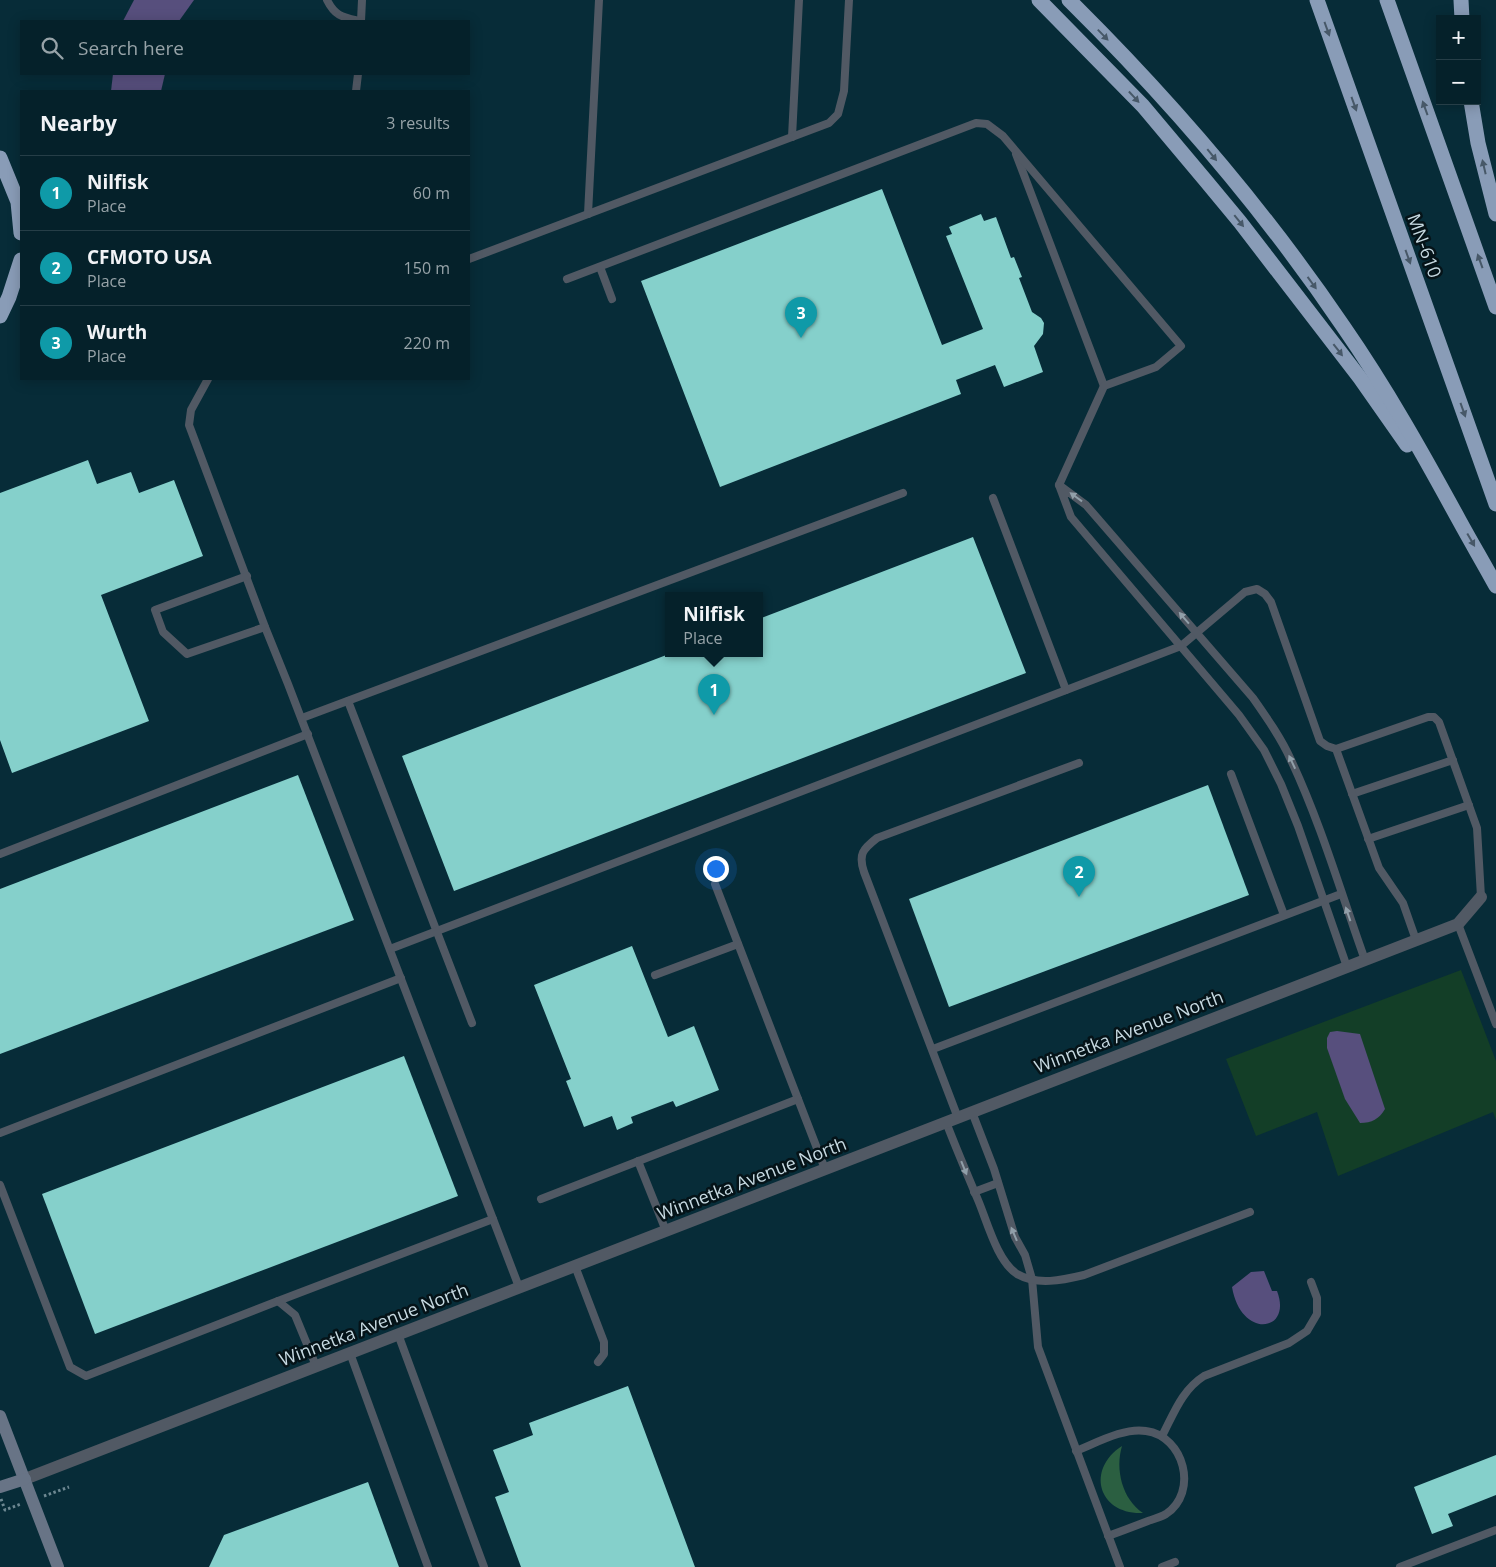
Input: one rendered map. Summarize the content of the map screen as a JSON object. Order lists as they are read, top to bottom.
{
  "streets": {
    "highway": ["MN-610"],
    "street": ["Winnetka Avenue North"]
  },
  "page": {
    "map_buttons": ["+", "−"],
    "search": "Search here",
    "heading": ["Nearby", "3 results"],
    "list": [
      {
        "mark": "1",
        "name": "Nilfisk",
        "note": "Place",
        "value": "60 m"
      },
      {
        "mark": "2",
        "name": "CFMOTO USA",
        "note": "Place",
        "value": "150 m"
      },
      {
        "mark": "3",
        "name": "Wurth",
        "note": "Place",
        "value": "220 m"
      }
    ],
    "pins": ["3", "1", "2"],
    "popup": ["Nilfisk", "Place"]
  }
}
